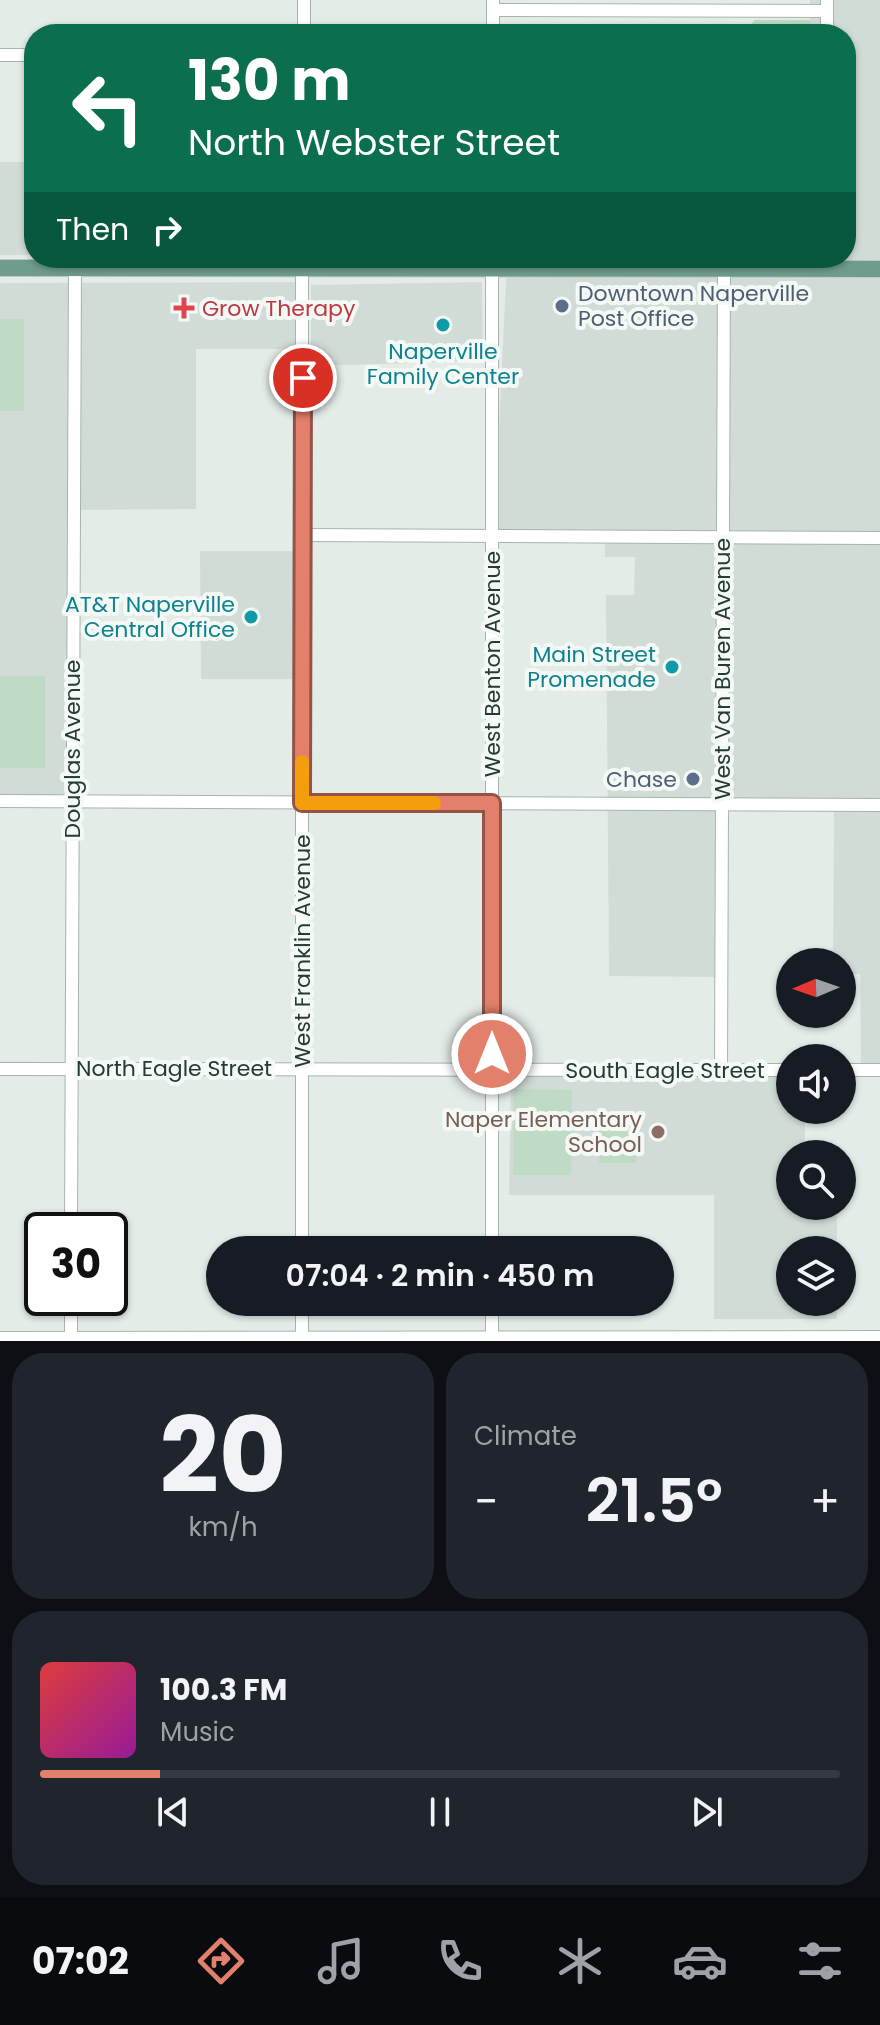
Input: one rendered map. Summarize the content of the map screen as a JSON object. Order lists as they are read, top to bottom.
{
  "streets": {
    "street": [
      "West Benton Avenue",
      "West Van Buren Avenue",
      "Douglas Avenue",
      "West Franklin Avenue",
      "North Eagle Street",
      "South Eagle Street"
    ]
  },
  "crossings": [
    ["West Benton Avenue", "North Eagle Street"],
    ["West Benton Avenue", "South Eagle Street"],
    ["West Van Buren Avenue", "South Eagle Street"],
    ["Douglas Avenue", "North Eagle Street"],
    ["West Franklin Avenue", "North Eagle Street"],
    ["North Eagle Street", "South Eagle Street"]
  ],
  "places": {
    "other": [
      "Downtown Naperville Post Office",
      "Naperville Family Center",
      "AT&T Naperville Central Office",
      "Main Street Promenade",
      "Chase",
      "Naper Elementary School"
    ],
    "health": ["Grow Therapy"]
  },
  "north": "left",
  "page": {
    "turn": ["130 m", "North Webster Street"],
    "then": "Then",
    "limit": "30",
    "trip": "07:04 · 2 min · 450 m",
    "tile": [
      ["20", "km/h"],
      "Climate"
    ],
    "heat": ["−", "21.5°", "+"],
    "song": ["100.3 FM", "Music"],
    "tabs": "07:02"
  }
}
